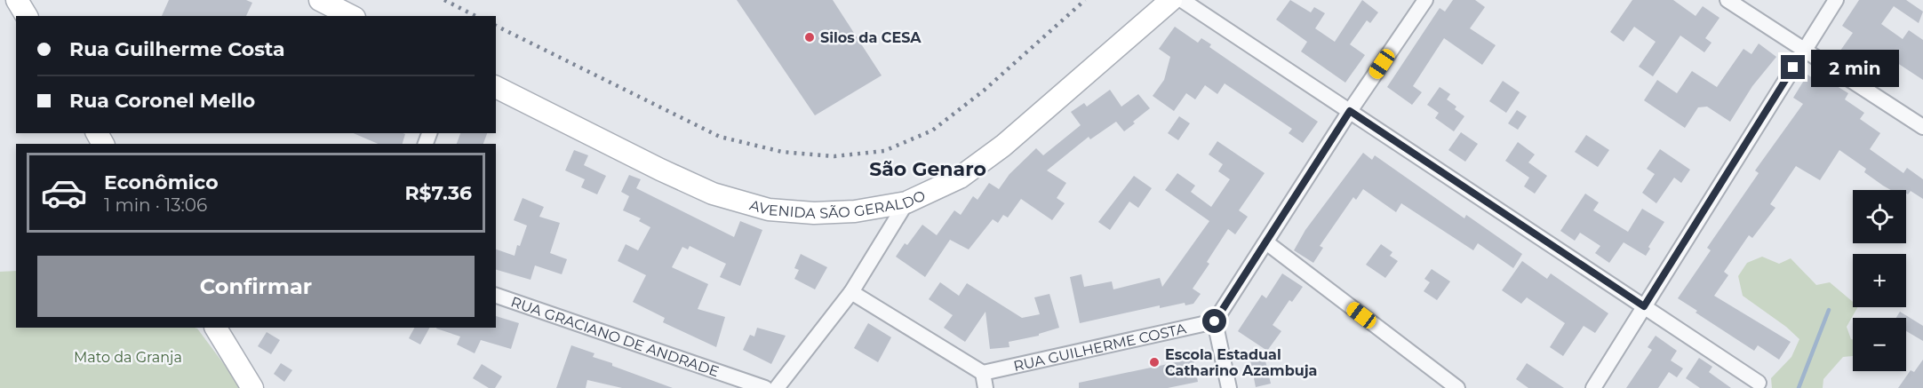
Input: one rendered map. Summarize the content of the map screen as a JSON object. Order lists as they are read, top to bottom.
{
  "streets": {
    "street": ["AVENIDA SÃO GERALDO", "RUA GRACIANO DE ANDRADE", "RUA GUILHERME COSTA"]
  },
  "districts": ["São Genaro"],
  "parks": ["Mato da Granja"],
  "places": ["Silos da CESA", "Escola Estadual Catharino Azambuja"],
  "page": {
    "banner": ["Rua Guilherme Costa", "Rua Coronel Mello"],
    "bubble": "2 min",
    "list": [
      {
        "name": "Econômico",
        "note": "1 min · 13:06",
        "value": "R$7.36"
      }
    ],
    "map_buttons": ["+", "−"],
    "buttons": "Confirmar"
  }
}
